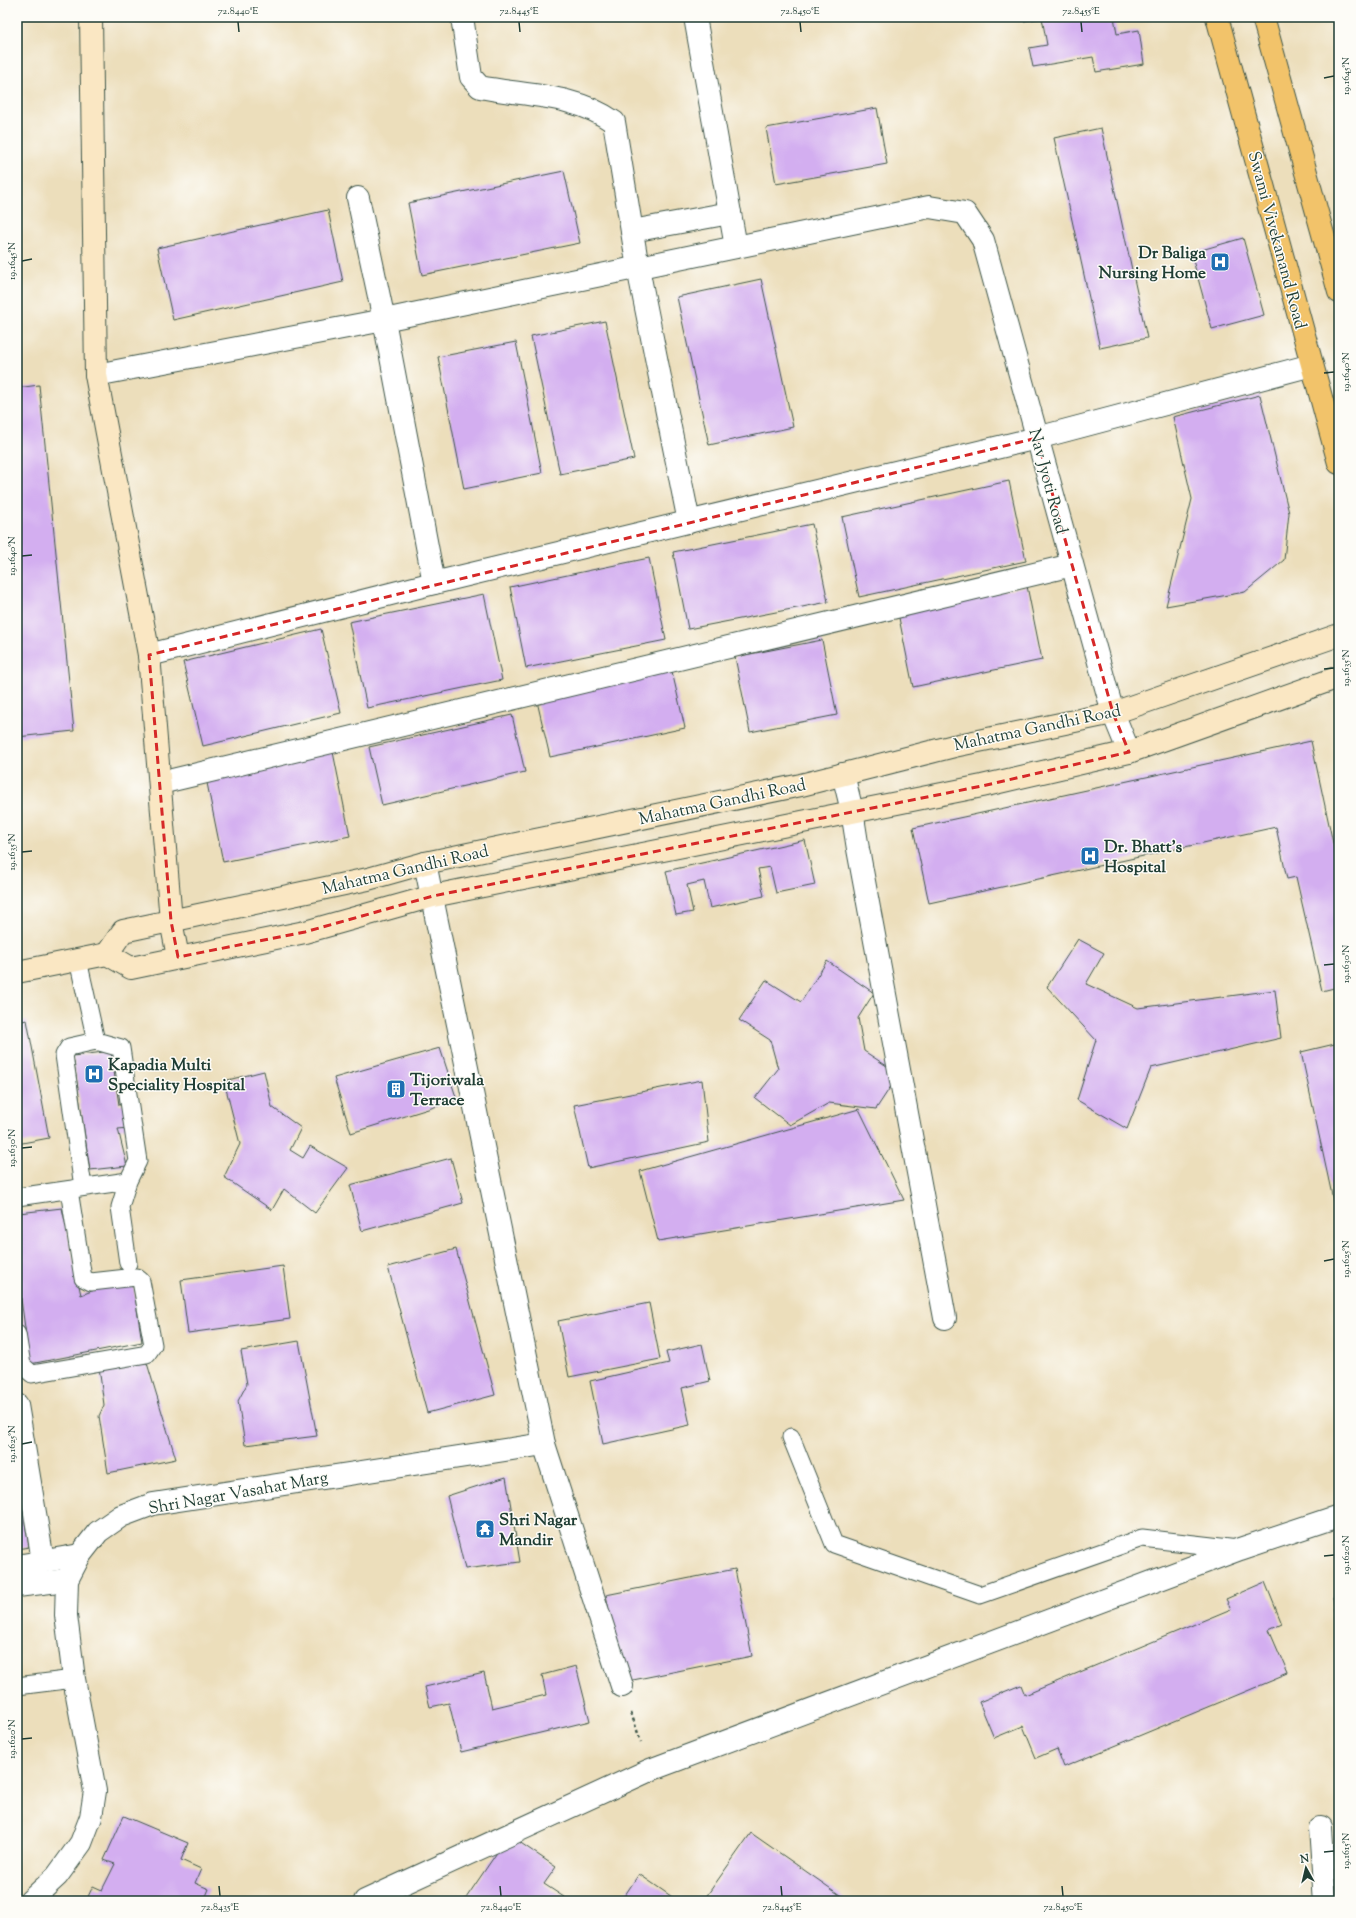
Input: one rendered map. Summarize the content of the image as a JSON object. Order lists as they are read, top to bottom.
{
  "streets": {
    "main road": ["Swami Vivekanand Road", "Mahatma Gandhi Road"],
    "street": ["Nav Jyoti Road", "Shri Nagar Vasahat Marg"]
  },
  "crossings": [
    ["Nav Jyoti Road", "Mahatma Gandhi Road"]
  ],
  "places": {
    "hospital": ["Dr Baliga Nursing Home", "Dr. Bhatt's Hospital", "Kapadia Multi Speciality Hospital"],
    "building": ["Tijoriwala Terrace"],
    "temple": ["Shri Nagar Mandir"]
  },
  "north": "top",
  "coordinates": [
    "72.8440°E",
    "72.8445°E",
    "72.8450°E",
    "72.8455°E",
    "19.1645°N",
    "19.1640°N",
    "19.1635°N",
    "19.1630°N",
    "19.1625°N",
    "19.1620°N",
    "19.1615°N",
    "72.8435°E"
  ]
}
